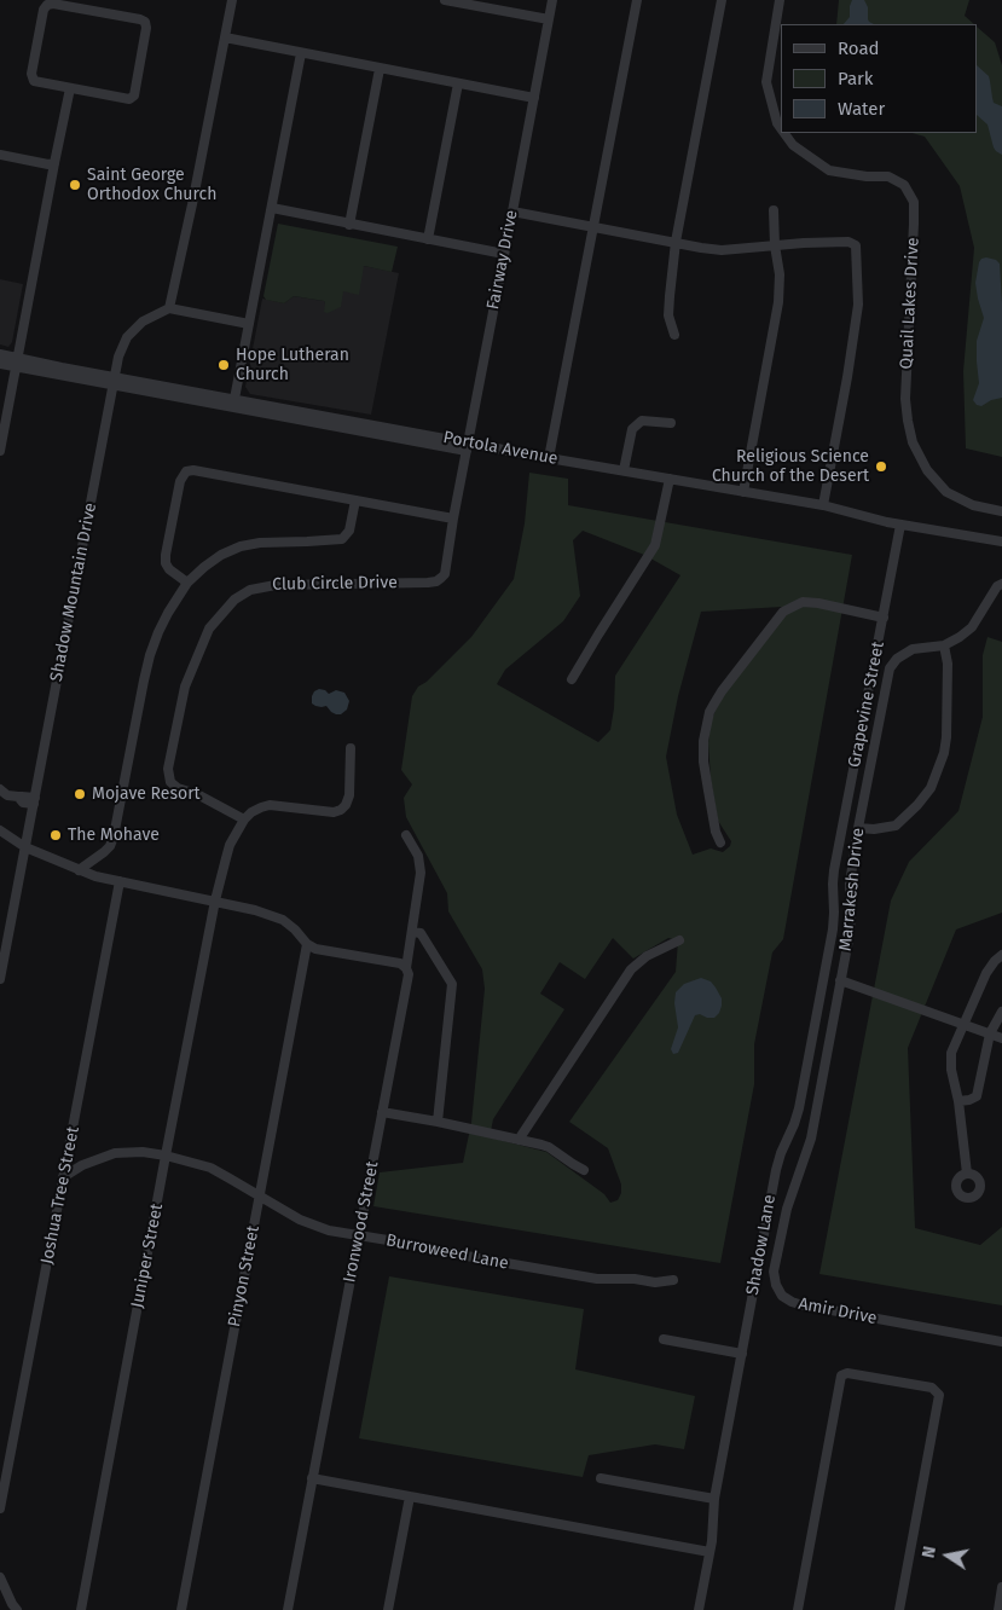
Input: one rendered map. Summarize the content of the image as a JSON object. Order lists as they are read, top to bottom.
{
  "streets": {
    "street": [
      "Fairway Drive",
      "Quail Lakes Drive",
      "Portola Avenue",
      "Club Circle Drive",
      "Shadow Mountain Drive",
      "Grapevine Street",
      "Marrakesh Drive",
      "Joshua Tree Street",
      "Ironwood Street",
      "Shadow Lane",
      "Burroweed Lane",
      "Juniper Street",
      "Pinyon Street",
      "Amir Drive"
    ]
  },
  "crossings": [
    ["Fairway Drive", "Portola Avenue"],
    ["Fairway Drive", "Club Circle Drive"],
    ["Portola Avenue", "Shadow Mountain Drive"],
    ["Portola Avenue", "Grapevine Street"],
    ["Club Circle Drive", "Juniper Street"],
    ["Grapevine Street", "Shadow Lane"],
    ["Marrakesh Drive", "Amir Drive"],
    ["Joshua Tree Street", "Burroweed Lane"],
    ["Ironwood Street", "Burroweed Lane"],
    ["Burroweed Lane", "Juniper Street"],
    ["Burroweed Lane", "Pinyon Street"]
  ],
  "places": [
    "Saint George Orthodox Church",
    "Hope Lutheran Church",
    "Religious Science Church of the Desert",
    "Mojave Resort",
    "The Mohave"
  ],
  "legend": ["Road", "Park", "Water"],
  "north": "left"
}
